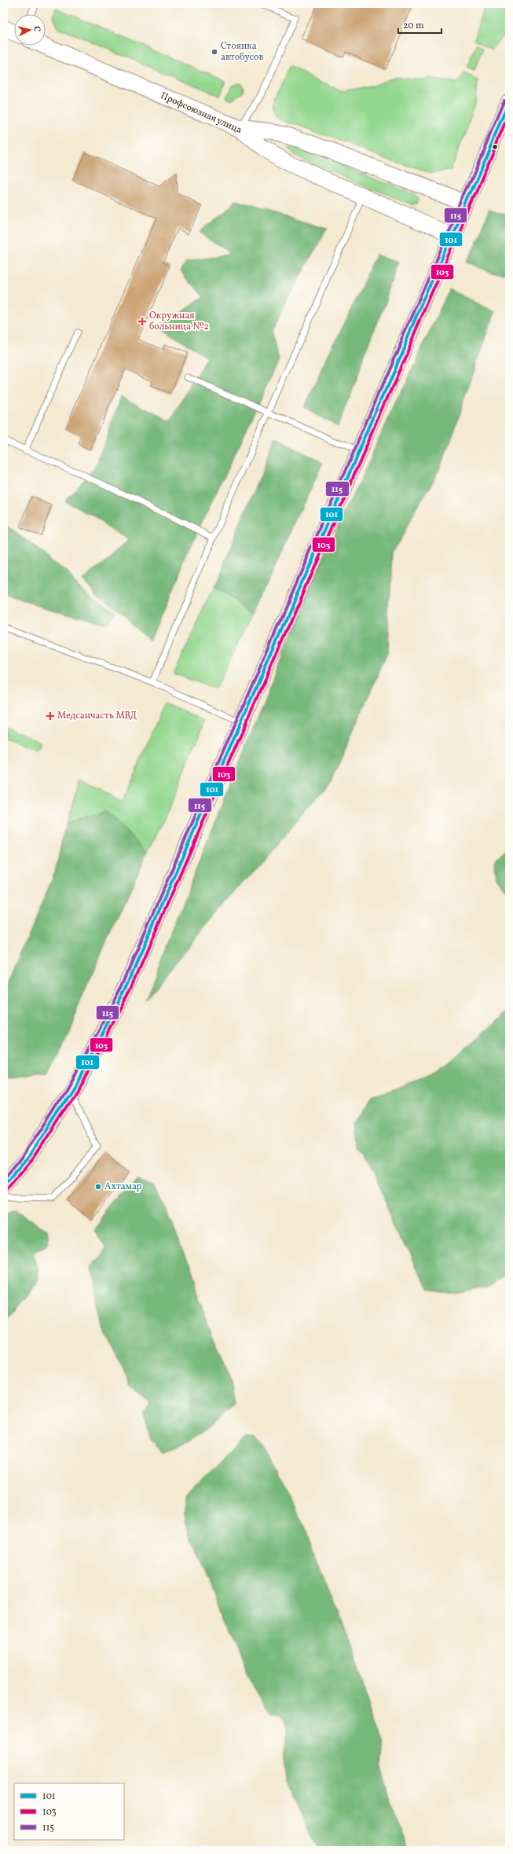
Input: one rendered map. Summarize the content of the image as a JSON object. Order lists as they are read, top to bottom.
{
  "streets": {
    "main road": ["Профсоюзная улица"]
  },
  "places": {
    "other": ["Стоянка автобусов", "Ахтамар"],
    "health": ["Окружная больница №2", "Медсанчасть МВД"]
  },
  "lines": ["transit line 115", "transit line 101", "transit line 103"],
  "legend": ["101", "103", "115"],
  "scale_bar": "20 m",
  "north": "right"
}
